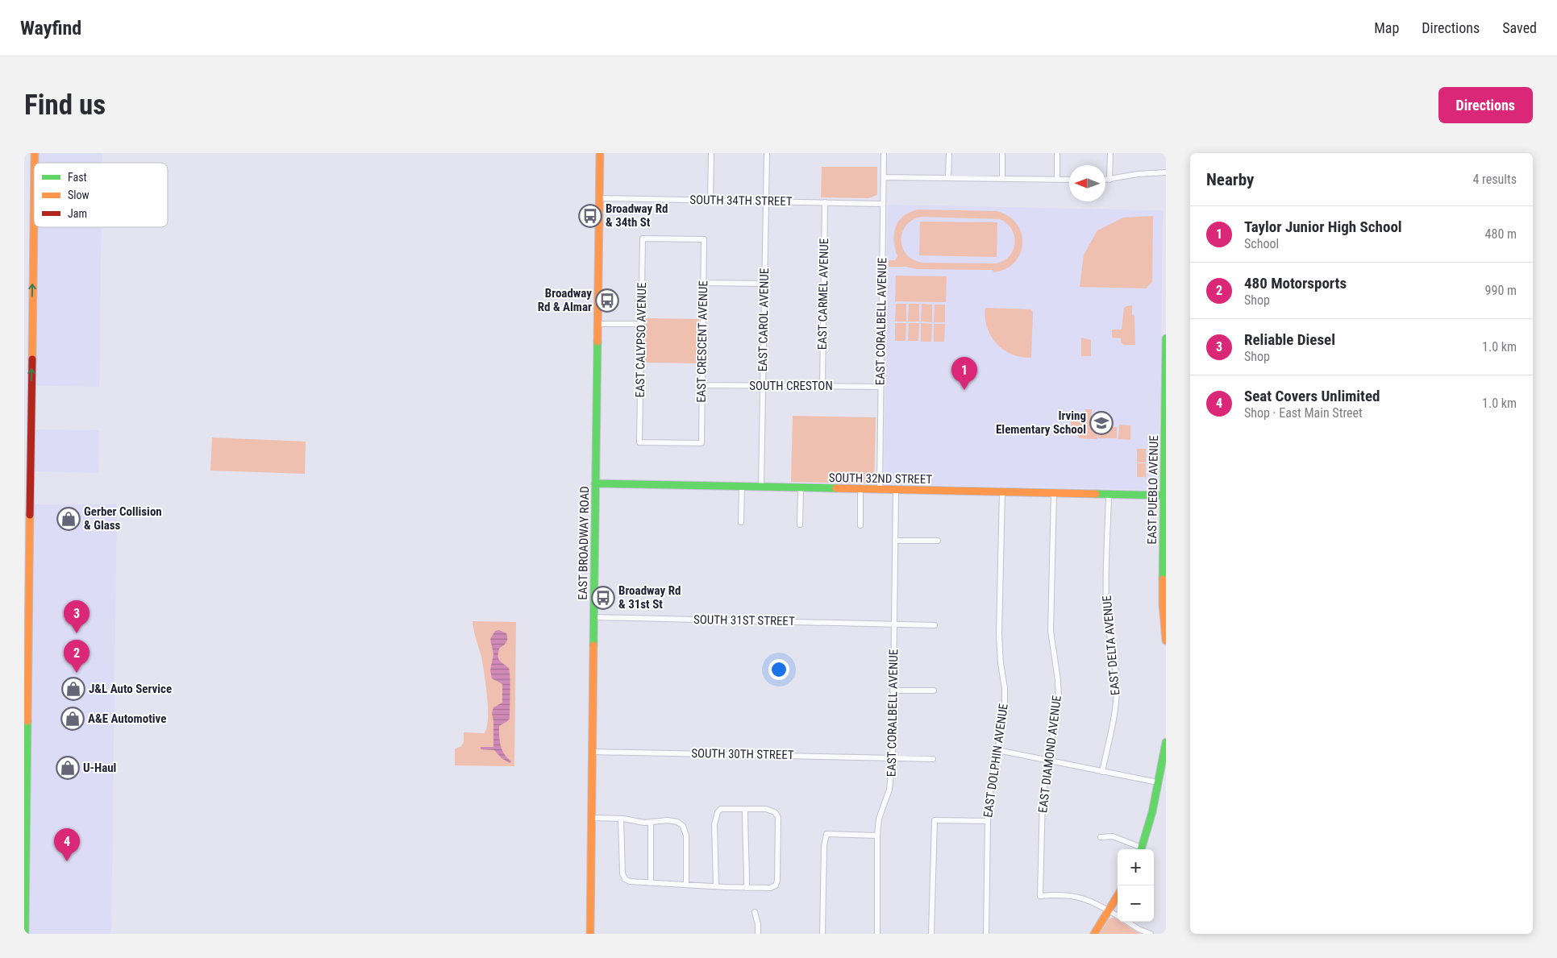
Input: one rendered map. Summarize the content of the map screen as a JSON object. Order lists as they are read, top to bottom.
{
  "streets": {
    "main road": ["SOUTH 32ND STREET", "EAST PUEBLO AVENUE", "EAST BROADWAY ROAD"],
    "street": [
      "SOUTH 34TH STREET",
      "EAST CARMEL AVENUE",
      "EAST CAROL AVENUE",
      "EAST CORALBELL AVENUE",
      "EAST CALYPSO AVENUE",
      "EAST CRESCENT AVENUE",
      "SOUTH CRESTON",
      "SOUTH 31ST STREET",
      "EAST DELTA AVENUE",
      "SOUTH 30TH STREET",
      "EAST DIAMOND AVENUE",
      "EAST DOLPHIN AVENUE"
    ]
  },
  "crossings": [
    ["SOUTH 34TH STREET", "EAST CARMEL AVENUE"],
    ["SOUTH 34TH STREET", "EAST CAROL AVENUE"],
    ["SOUTH 34TH STREET", "EAST CORALBELL AVENUE"],
    ["SOUTH 34TH STREET", "EAST BROADWAY ROAD"],
    ["EAST CARMEL AVENUE", "SOUTH CRESTON"],
    ["EAST CAROL AVENUE", "SOUTH CRESTON"],
    ["EAST CAROL AVENUE", "SOUTH 32ND STREET"],
    ["EAST CORALBELL AVENUE", "SOUTH CRESTON"],
    ["EAST CORALBELL AVENUE", "SOUTH 32ND STREET"],
    ["EAST CORALBELL AVENUE", "SOUTH 31ST STREET"],
    ["EAST CORALBELL AVENUE", "SOUTH 30TH STREET"],
    ["EAST CALYPSO AVENUE", "EAST CRESCENT AVENUE"],
    ["EAST CRESCENT AVENUE", "SOUTH CRESTON"],
    ["SOUTH 32ND STREET", "EAST PUEBLO AVENUE"],
    ["SOUTH 32ND STREET", "EAST BROADWAY ROAD"],
    ["SOUTH 32ND STREET", "EAST DELTA AVENUE"],
    ["SOUTH 32ND STREET", "EAST DIAMOND AVENUE"],
    ["SOUTH 32ND STREET", "EAST DOLPHIN AVENUE"],
    ["EAST BROADWAY ROAD", "SOUTH 31ST STREET"],
    ["EAST BROADWAY ROAD", "SOUTH 30TH STREET"]
  ],
  "places": {
    "bus stop": ["Broadway Rd & 34th St", "Broadway Rd & Almar", "Broadway Rd & 31st St"],
    "school or university": ["Irving Elementary School"],
    "shop": [
      "Gerber Collision & Glass",
      "J&L Auto Service",
      "A&E Automotive",
      "U-Haul"
    ]
  },
  "legend": ["Fast", "Slow", "Jam"],
  "north": "left",
  "page": {
    "header": "Wayfind",
    "nav": ["Map", "Directions", "Saved"],
    "buttons": "Directions",
    "title": "Find us",
    "heading": ["Nearby", "4 results"],
    "list": [
      {
        "mark": "1",
        "name": "Taylor Junior High School",
        "note": "School",
        "value": "480 m"
      },
      {
        "mark": "2",
        "name": "480 Motorsports",
        "note": "Shop",
        "value": "990 m"
      },
      {
        "mark": "3",
        "name": "Reliable Diesel",
        "note": "Shop",
        "value": "1.0 km"
      },
      {
        "mark": "4",
        "name": "Seat Covers Unlimited",
        "note": "Shop · East Main Street",
        "value": "1.0 km"
      }
    ],
    "pins": [
      "1",
      "3",
      "2",
      "4"
    ],
    "map_buttons": ["+", "−"]
  }
}
